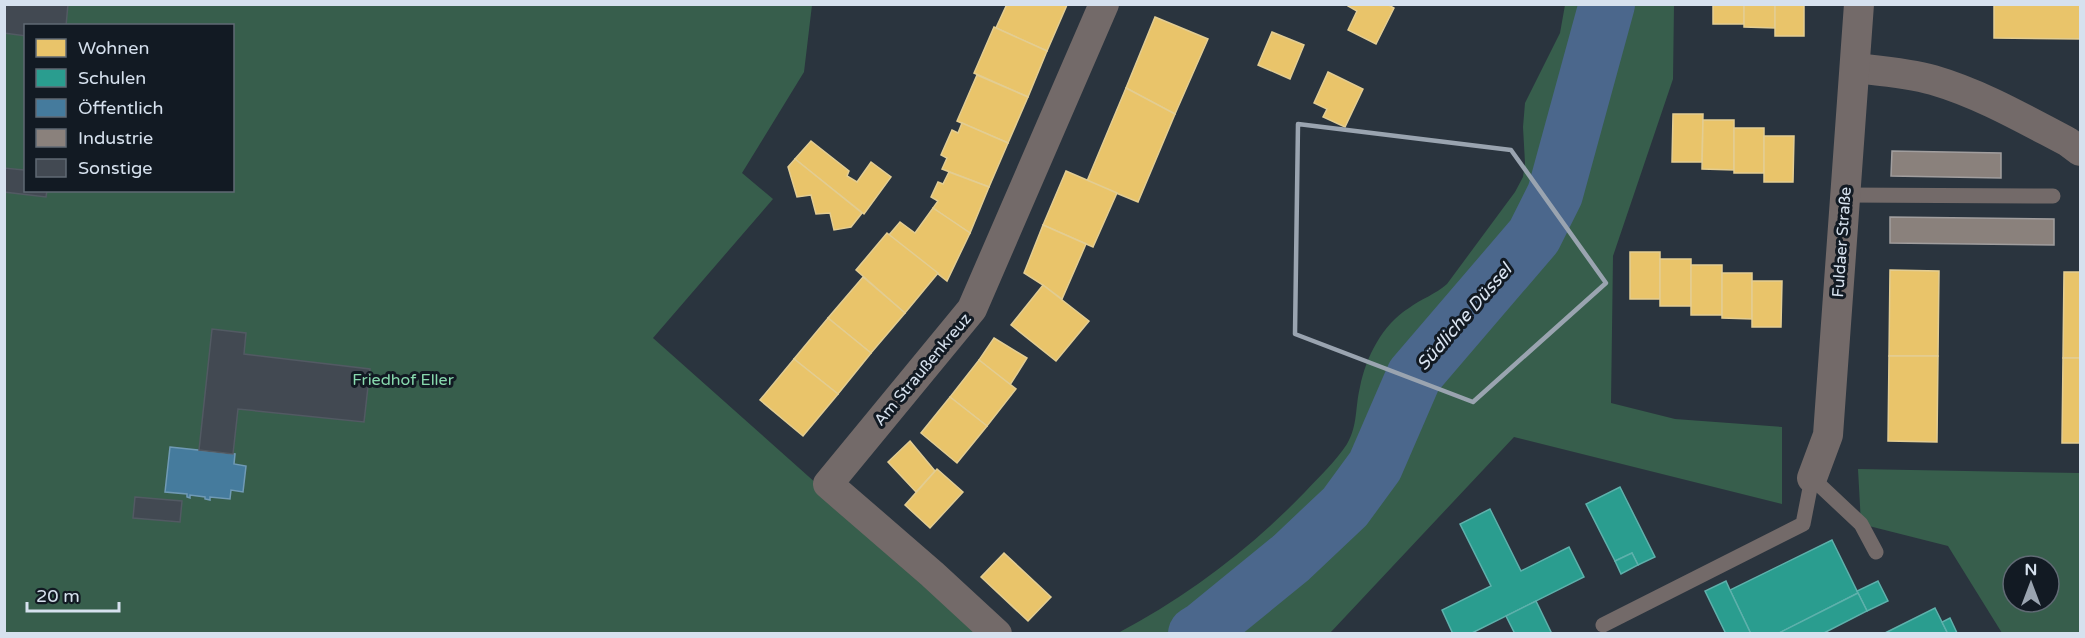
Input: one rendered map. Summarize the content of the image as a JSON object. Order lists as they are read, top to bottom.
{
  "streets": {
    "street": ["Fuldaer Straße", "Am Straußenkreuz"]
  },
  "water": ["Südliche Düssel"],
  "parks": ["Friedhof Eller"],
  "legend": [
    "Wohnen",
    "Schulen",
    "Öffentlich",
    "Industrie",
    "Sonstige"
  ],
  "scale_bar": "20 m",
  "north": "top"
}
